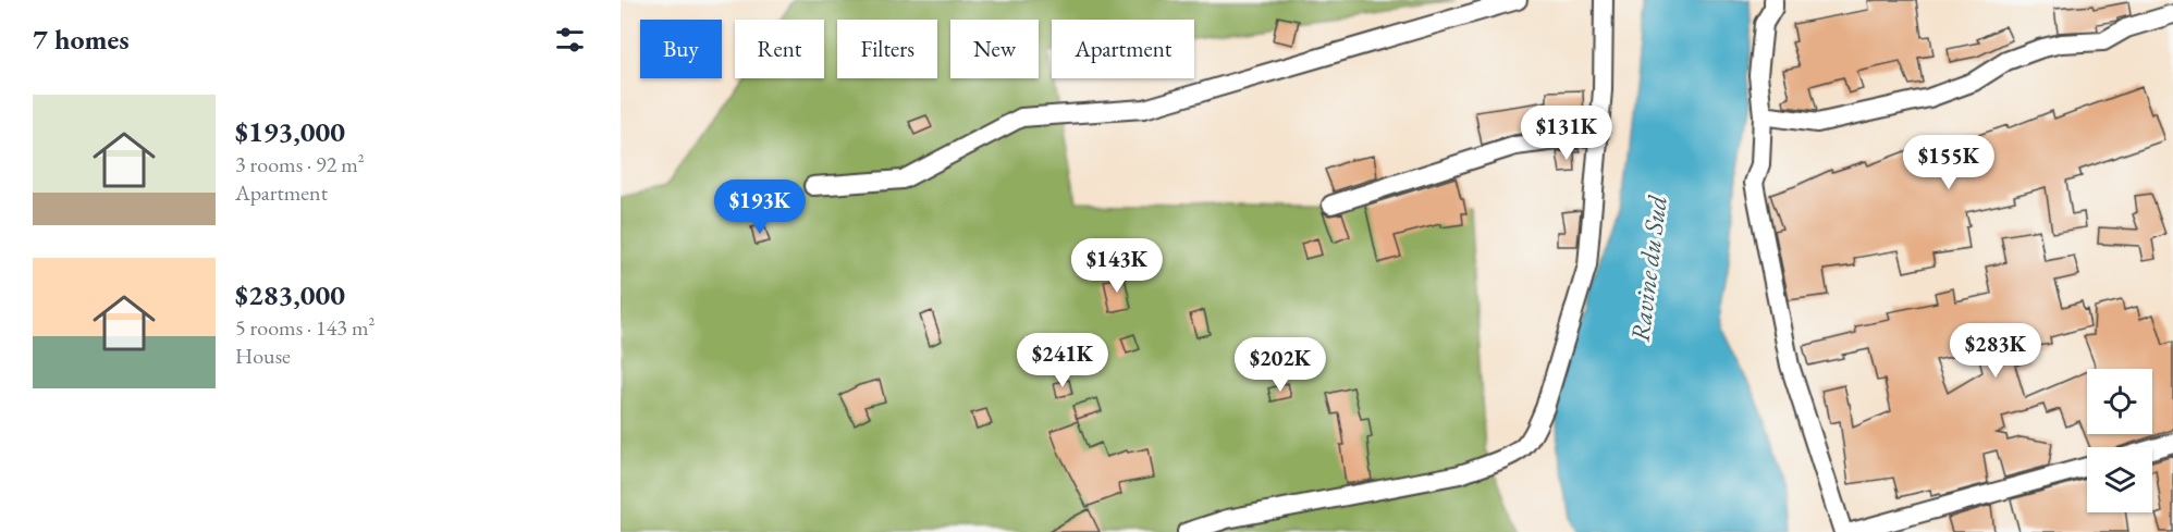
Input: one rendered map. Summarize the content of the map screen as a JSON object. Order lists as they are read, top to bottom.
{
  "water": ["Ravine du Sud"],
  "page": {
    "heading": "7 homes",
    "chip": [
      "Buy",
      "Rent",
      "Filters",
      "New",
      "Apartment"
    ],
    "list": [
      {
        "name": "$193,000",
        "note": "3 rooms · 92 m² · Apartment"
      },
      {
        "name": "$283,000",
        "note": "5 rooms · 143 m² · House"
      }
    ],
    "price": [
      "$131K",
      "$155K",
      "$193K",
      "$143K",
      "$283K",
      "$241K",
      "$202K"
    ]
  }
}
